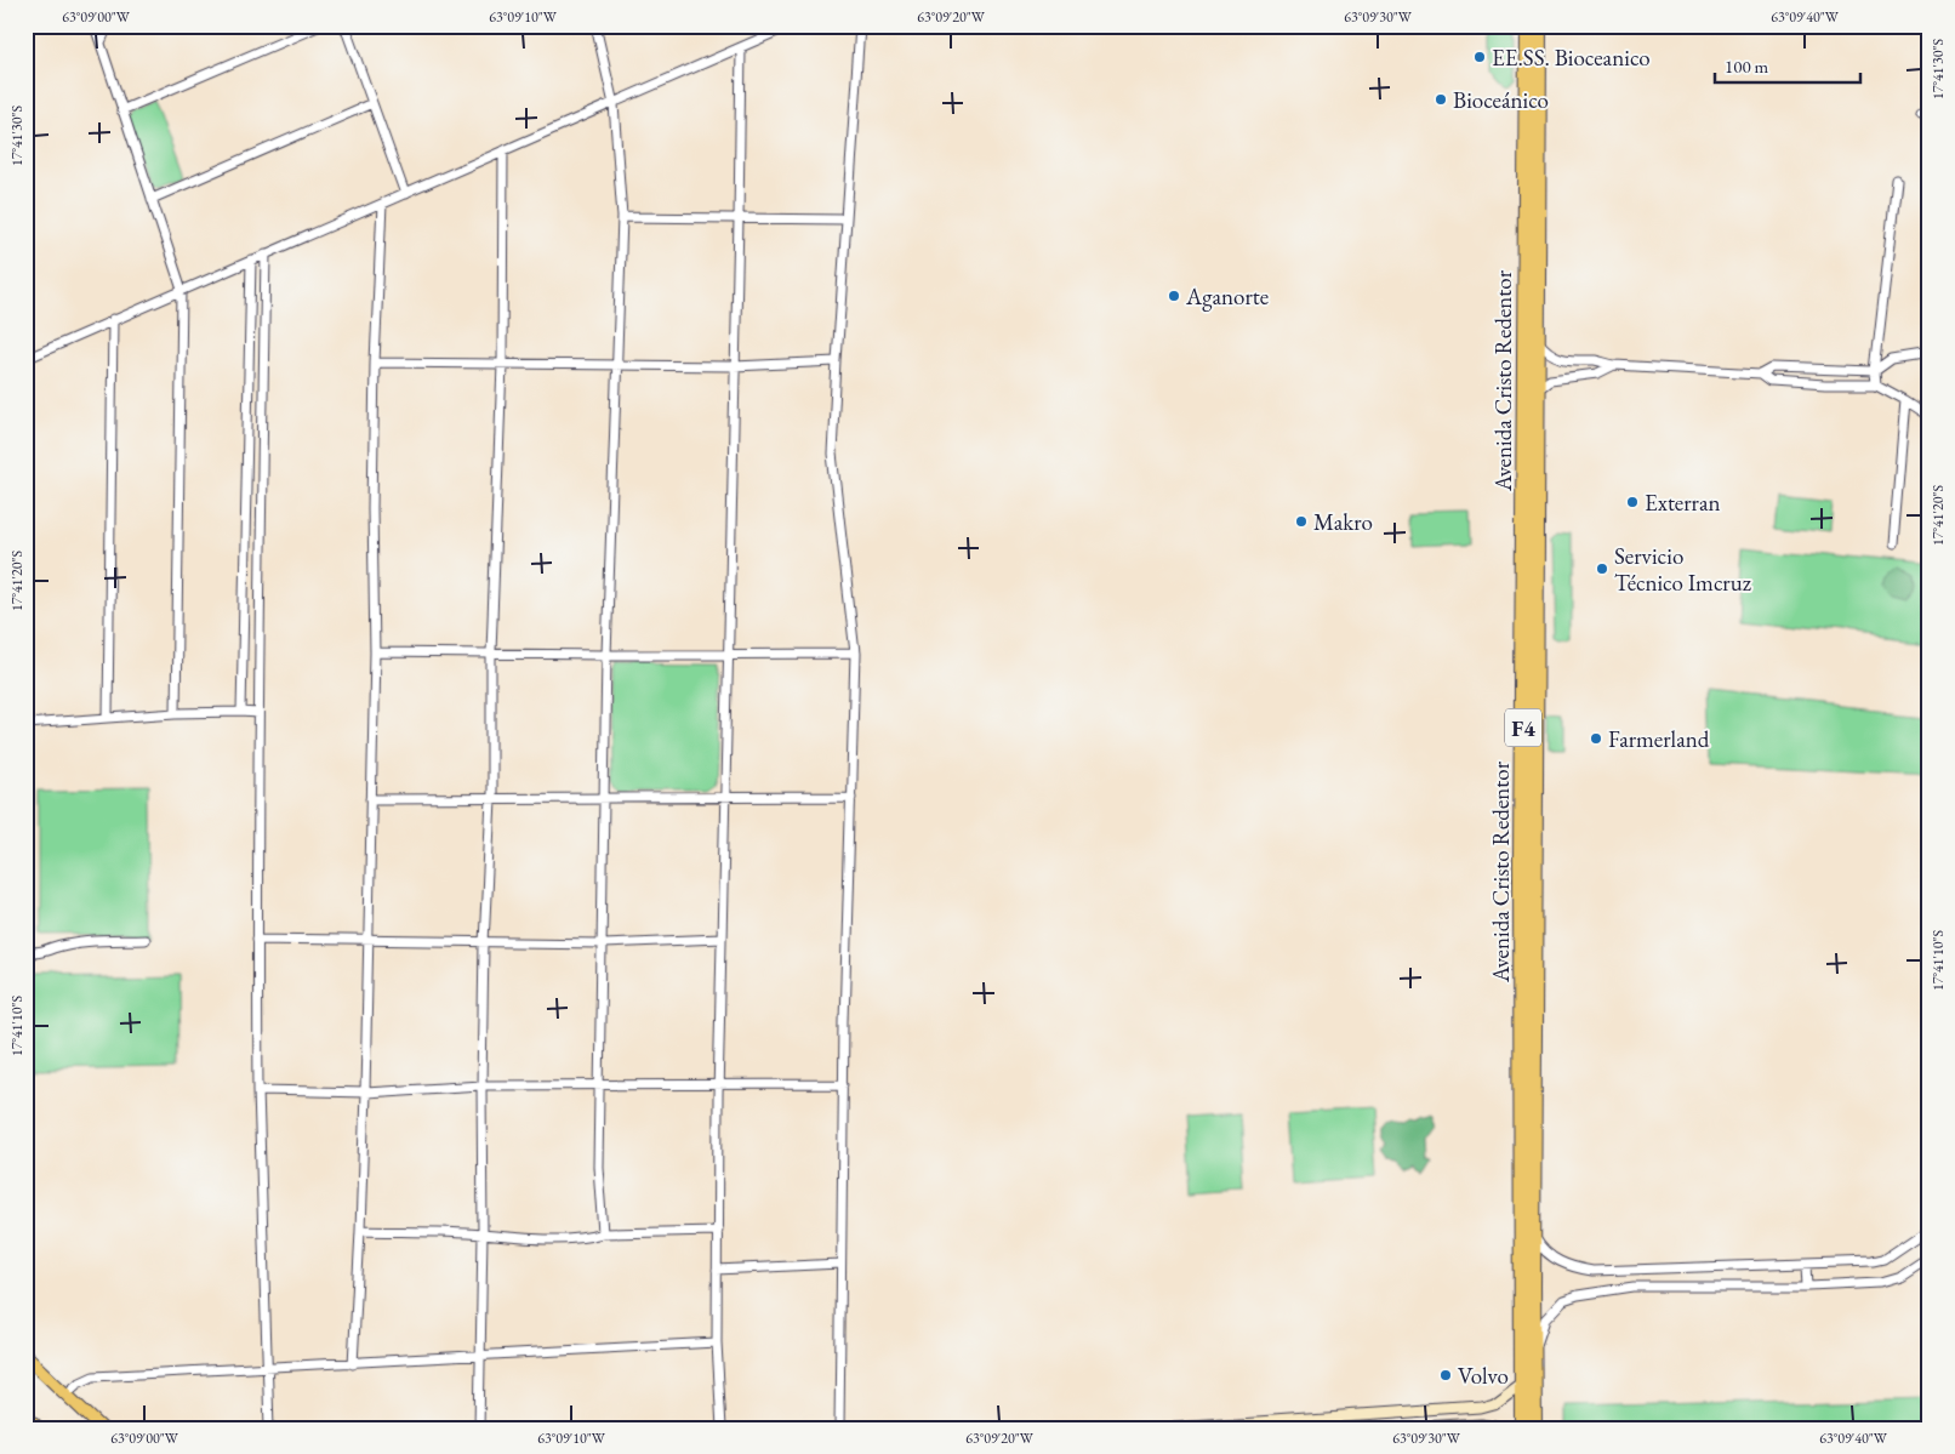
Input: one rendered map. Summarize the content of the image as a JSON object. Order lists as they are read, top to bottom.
{
  "streets": {
    "highway": ["Avenida Cristo Redentor", "F4"]
  },
  "places": [
    "EE.SS. Bioceanico",
    "Bioceánico",
    "Aganorte",
    "Exterran",
    "Makro",
    "Servicio Técnico Imcruz",
    "Farmerland",
    "Volvo"
  ],
  "scale_bar": "100 m",
  "coordinates": [
    "63°09'00\"W",
    "63°09'10\"W",
    "63°09'20\"W",
    "63°09'30\"W",
    "63°09'40\"W",
    "17°41'30\"S",
    "17°41'20\"S",
    "17°41'10\"S"
  ]
}
